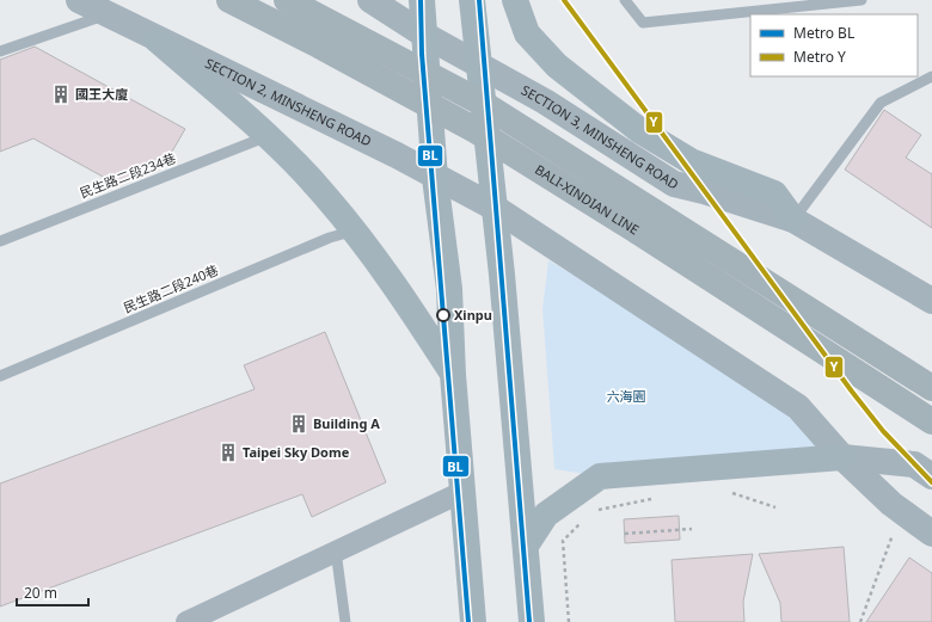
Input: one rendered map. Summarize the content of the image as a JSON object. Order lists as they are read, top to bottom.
{
  "streets": {
    "highway": ["BALI-XINDIAN LINE"],
    "main road": ["SECTION 2, MINSHENG ROAD", "SECTION 3, MINSHENG ROAD"],
    "lane": ["民生路二段234巷", "民生路二段240巷"]
  },
  "parks": ["六海園"],
  "places": {
    "building": ["國王大廈", "Building A", "Taipei Sky Dome"],
    "other": ["Xinpu"]
  },
  "lines": ["metro line BL", "metro line Y"],
  "legend": ["Metro BL", "Metro Y"],
  "scale_bar": "20 m"
}
